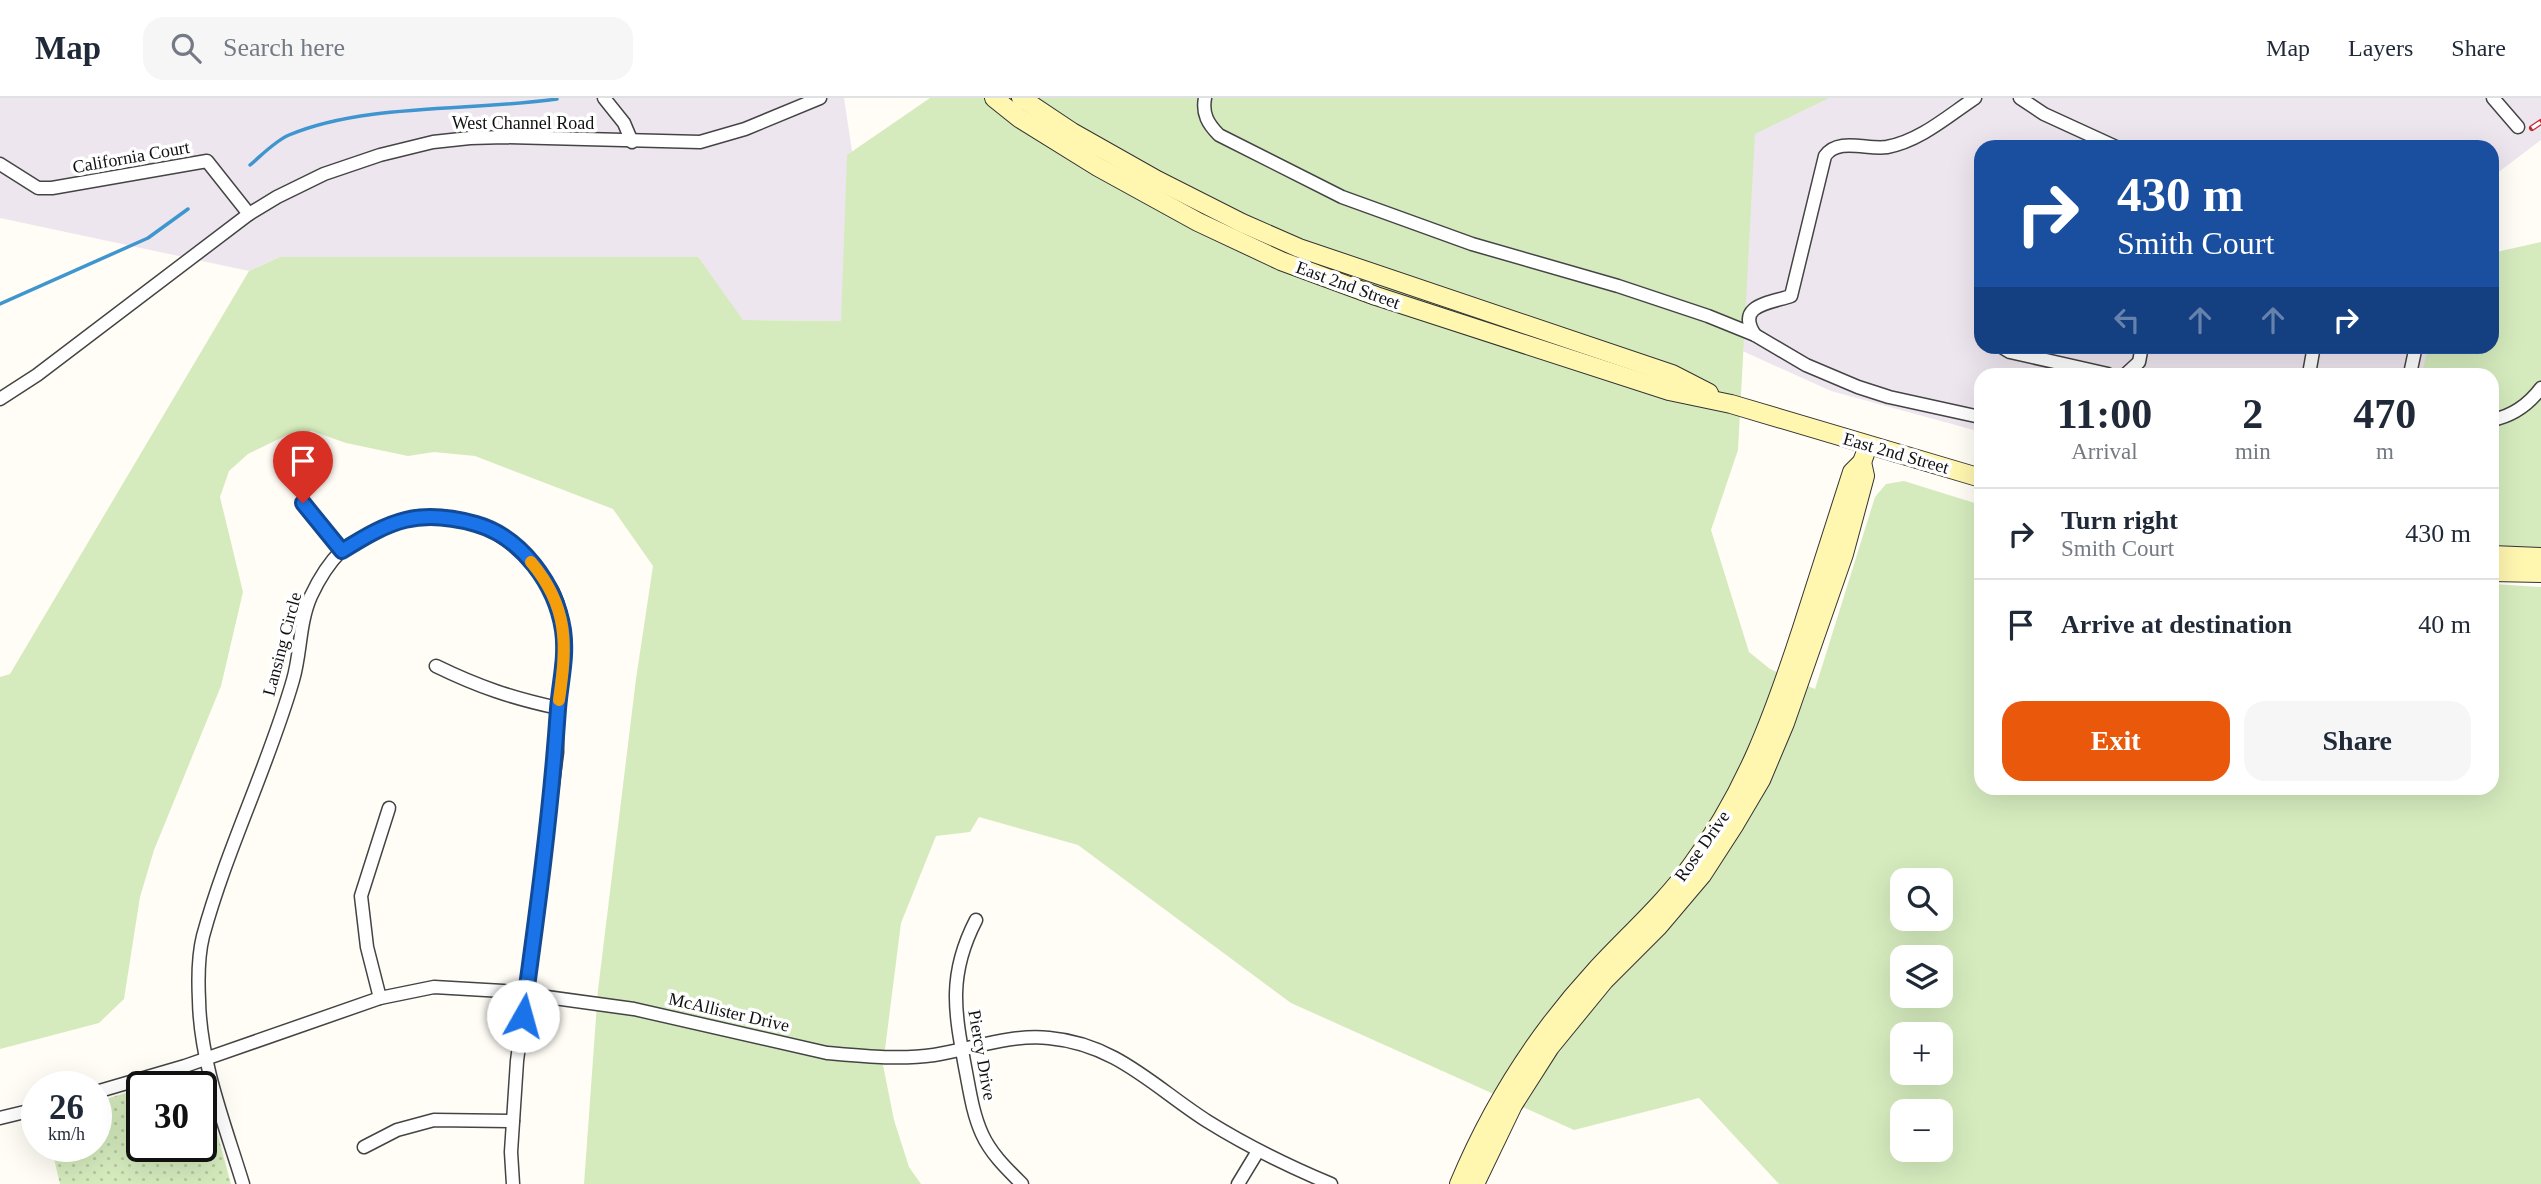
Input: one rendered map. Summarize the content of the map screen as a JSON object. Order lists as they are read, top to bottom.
{
  "streets": {
    "main road": ["East 2nd Street", "Rose Drive"],
    "street": [
      "West Channel Road",
      "California Court",
      "Lansing Circle",
      "McAllister Drive",
      "Piercy Drive"
    ]
  },
  "crossings": [
    ["West Channel Road", "California Court"],
    ["East 2nd Street", "Rose Drive"],
    ["Lansing Circle", "McAllister Drive"],
    ["McAllister Drive", "Piercy Drive"]
  ],
  "page": {
    "header": "Map",
    "search": "Search here",
    "nav": ["Map", "Layers", "Share"],
    "turn": ["430 m", "Smith Court"],
    "eta": [
      "11:00",
      "Arrival",
      "2",
      "min",
      "470",
      "m"
    ],
    "list": [
      {
        "name": "Turn right",
        "note": "Smith Court",
        "value": "430 m"
      },
      {
        "name": "Arrive at destination",
        "value": "40 m"
      }
    ],
    "buttons": ["Exit", "Share"],
    "map_buttons": ["+", "−"],
    "speed": "26 km/h",
    "limit": "30"
  }
}
